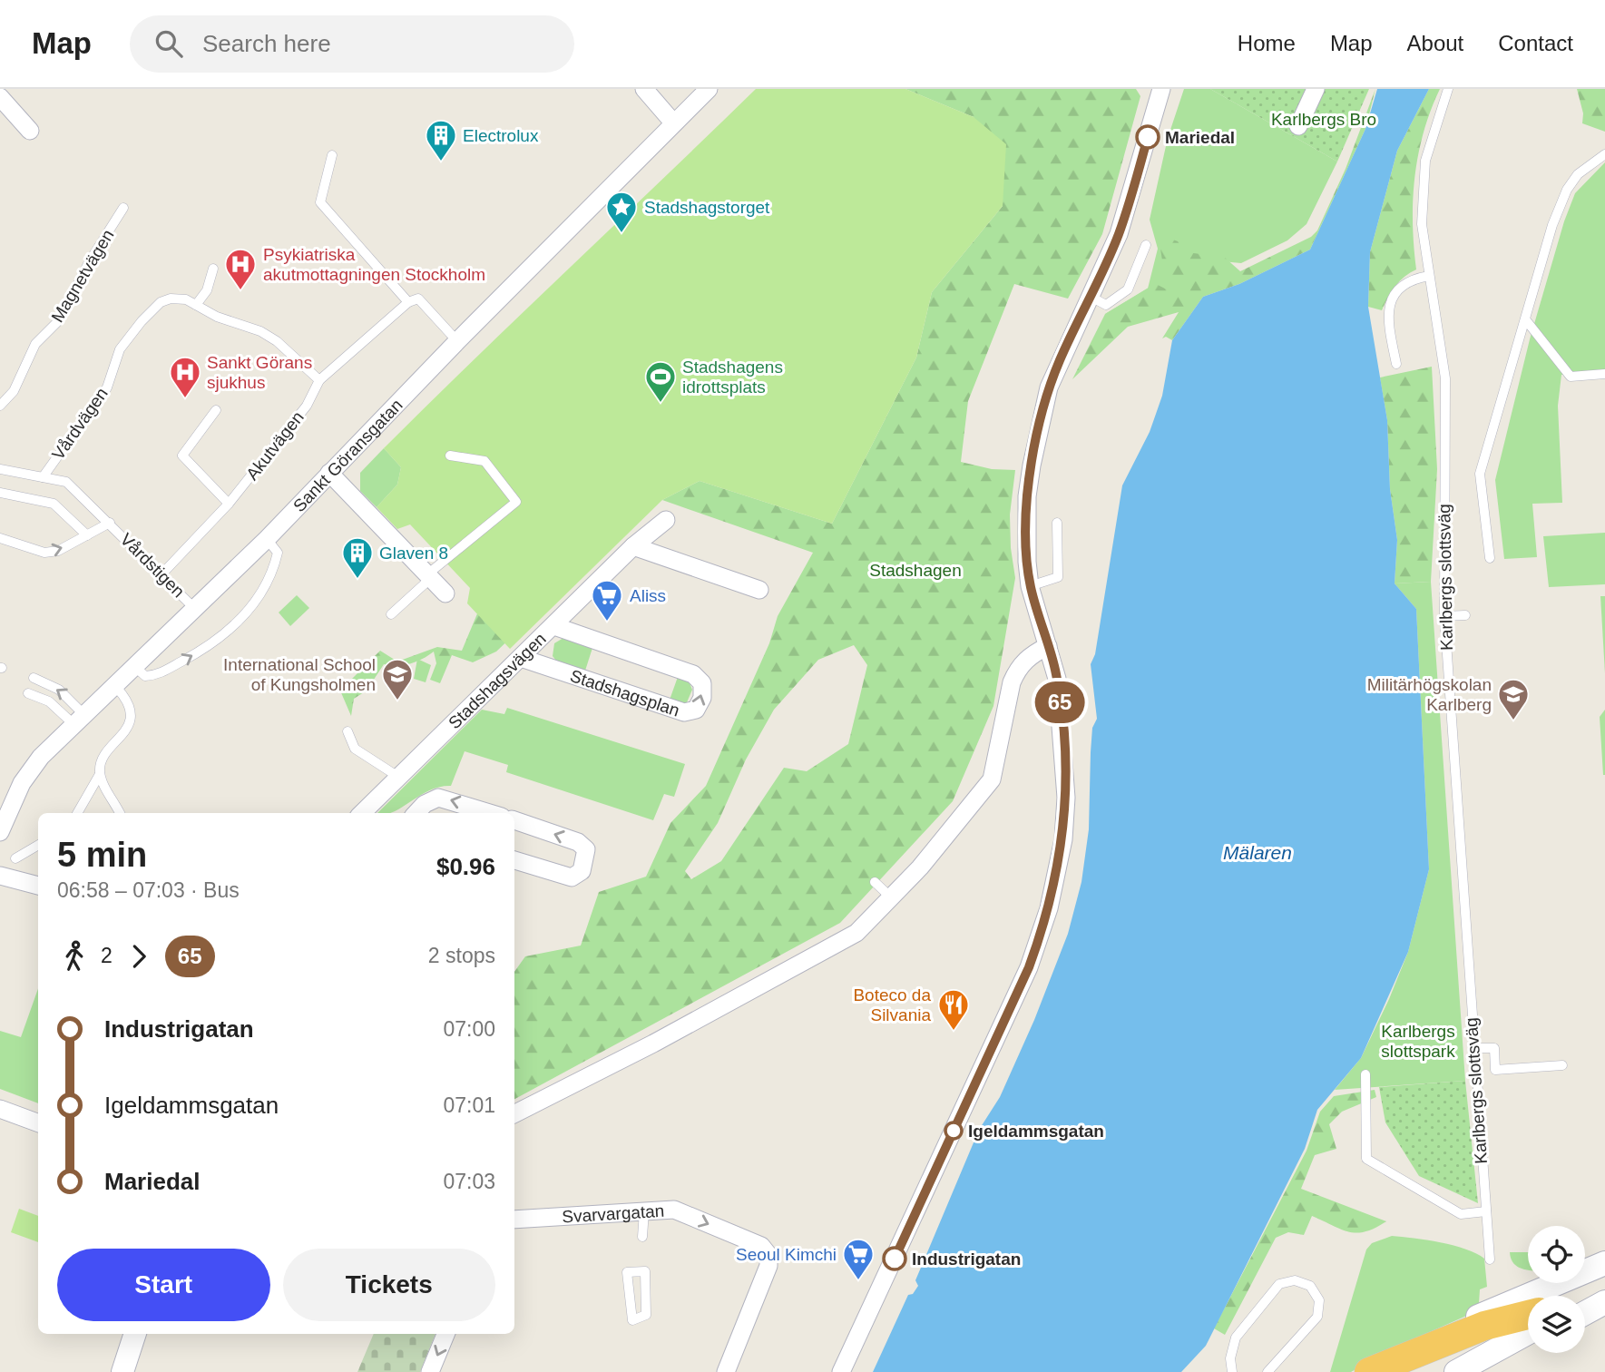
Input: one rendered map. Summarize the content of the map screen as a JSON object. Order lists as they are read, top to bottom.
{
  "streets": {
    "street": [
      "Sankt Göransgatan",
      "Stadshagsvägen",
      "Stadshagsplan",
      "Svarvargatan"
    ],
    "lane": [
      "Magnetvägen",
      "Vårdvägen",
      "Akutvägen",
      "Vårdstigen",
      "Karlbergs slottsväg"
    ]
  },
  "crossings": [
    ["Vårdvägen", "Akutvägen"],
    ["Vårdvägen", "Vårdstigen"],
    ["Akutvägen", "Sankt Göransgatan"],
    ["Akutvägen", "Vårdstigen"],
    ["Sankt Göransgatan", "Vårdstigen"],
    ["Stadshagsvägen", "Stadshagsplan"]
  ],
  "water": ["Mälaren"],
  "parks": ["Karlbergs Bro", "Stadshagen", "Karlbergs slottspark"],
  "places": {
    "other": ["Mariedal", "Igeldammsgatan", "Industrigatan"],
    "building": ["Electrolux", "Glaven 8"],
    "place": ["Stadshagstorget"],
    "hospital": ["Psykiatriska akutmottagningen Stockholm", "Sankt Görans sjukhus"],
    "sports": ["Stadshagens idrottsplats"],
    "supermarket": ["Aliss", "Seoul Kimchi"],
    "school or university": ["International School of Kungsholmen", "Militärhögskolan Karlberg"],
    "restaurant": ["Boteco da Silvania"]
  },
  "lines": ["bus line 65"],
  "page": {
    "header": "Map",
    "search": "Search here",
    "nav": [
      "Home",
      "Map",
      "About",
      "Contact"
    ],
    "on_map": "65",
    "heading": ["5 min", "06:58 – 07:03 · Bus", "$0.96"],
    "legs": ["2", "65", "2 stops"],
    "list": [
      {
        "name": "Industrigatan",
        "value": "07:00"
      },
      {
        "name": "Igeldammsgatan",
        "value": "07:01"
      },
      {
        "name": "Mariedal",
        "value": "07:03"
      }
    ],
    "buttons": ["Start", "Tickets"]
  }
}
